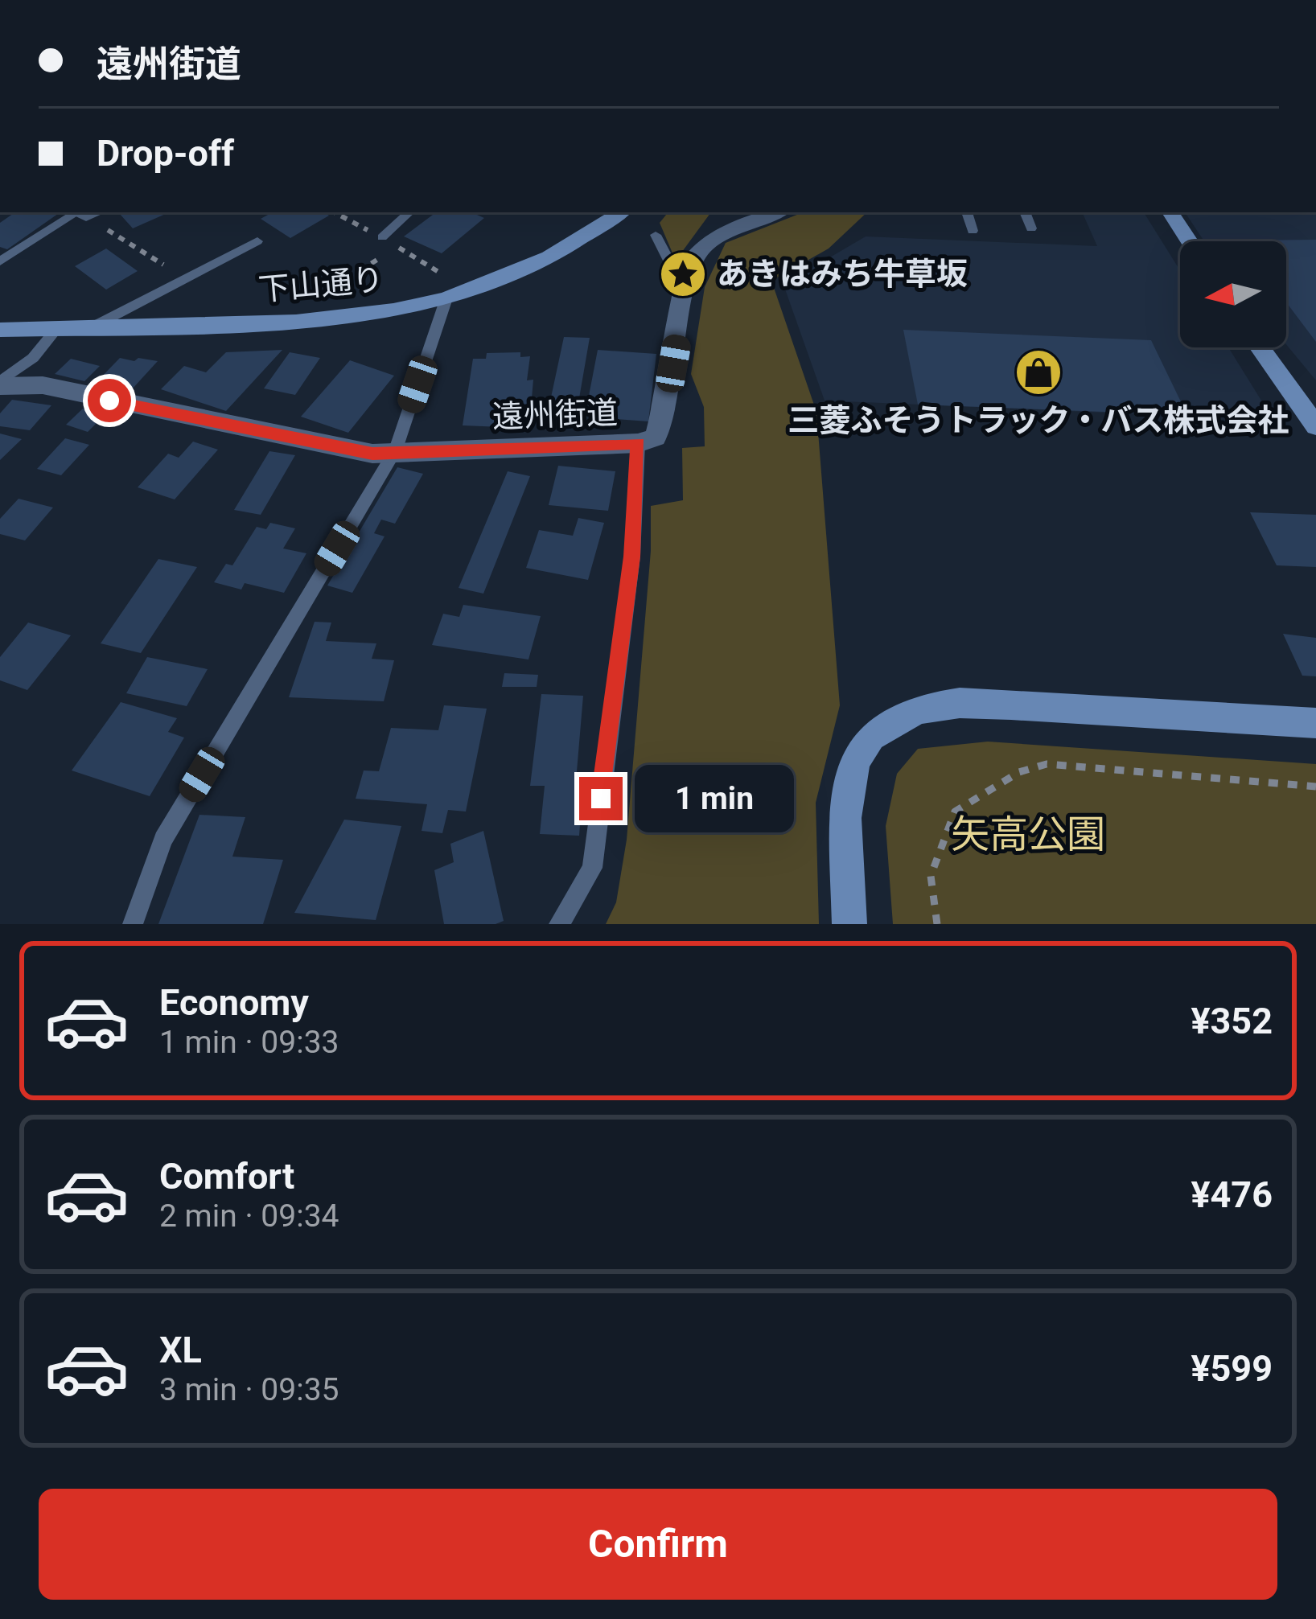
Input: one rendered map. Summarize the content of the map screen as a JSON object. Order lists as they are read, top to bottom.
{
  "streets": {
    "street": ["下山通り", "遠州街道"]
  },
  "parks": ["矢高公園"],
  "places": {
    "place": ["あきはみち牛草坂"],
    "shop": ["三菱ふそうトラック・バス株式会社"]
  },
  "north": "left",
  "page": {
    "banner": ["遠州街道", "Drop-off"],
    "bubble": "1 min",
    "list": [
      {
        "name": "Economy",
        "note": "1 min · 09:33",
        "value": "¥352"
      },
      {
        "name": "Comfort",
        "note": "2 min · 09:34",
        "value": "¥476"
      },
      {
        "name": "XL",
        "note": "3 min · 09:35",
        "value": "¥599"
      }
    ],
    "buttons": "Confirm"
  }
}
